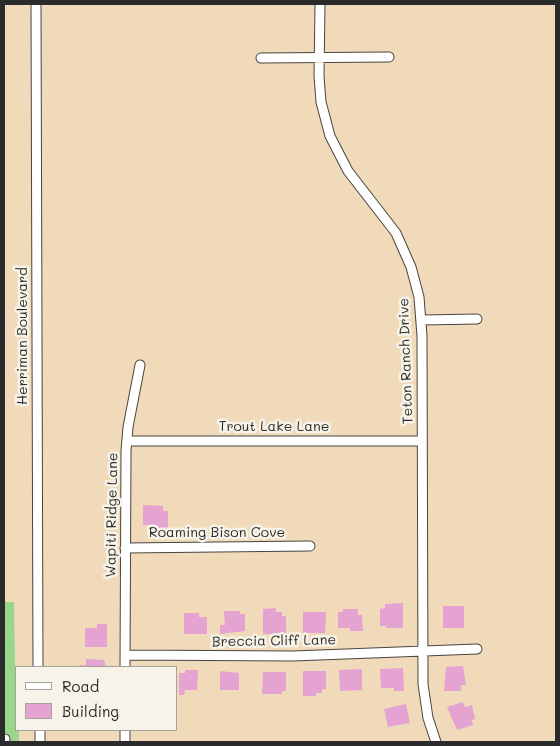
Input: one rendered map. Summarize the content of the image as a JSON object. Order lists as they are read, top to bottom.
{
  "streets": {
    "street": [
      "Herriman Boulevard",
      "Teton Ranch Drive",
      "Trout Lake Lane",
      "Wapiti Ridge Lane",
      "Roaming Bison Cove",
      "Breccia Cliff Lane"
    ]
  },
  "crossings": [
    ["Teton Ranch Drive", "Trout Lake Lane"],
    ["Teton Ranch Drive", "Breccia Cliff Lane"],
    ["Trout Lake Lane", "Wapiti Ridge Lane"],
    ["Wapiti Ridge Lane", "Roaming Bison Cove"],
    ["Wapiti Ridge Lane", "Breccia Cliff Lane"]
  ],
  "legend": ["Road", "Building"]
}
